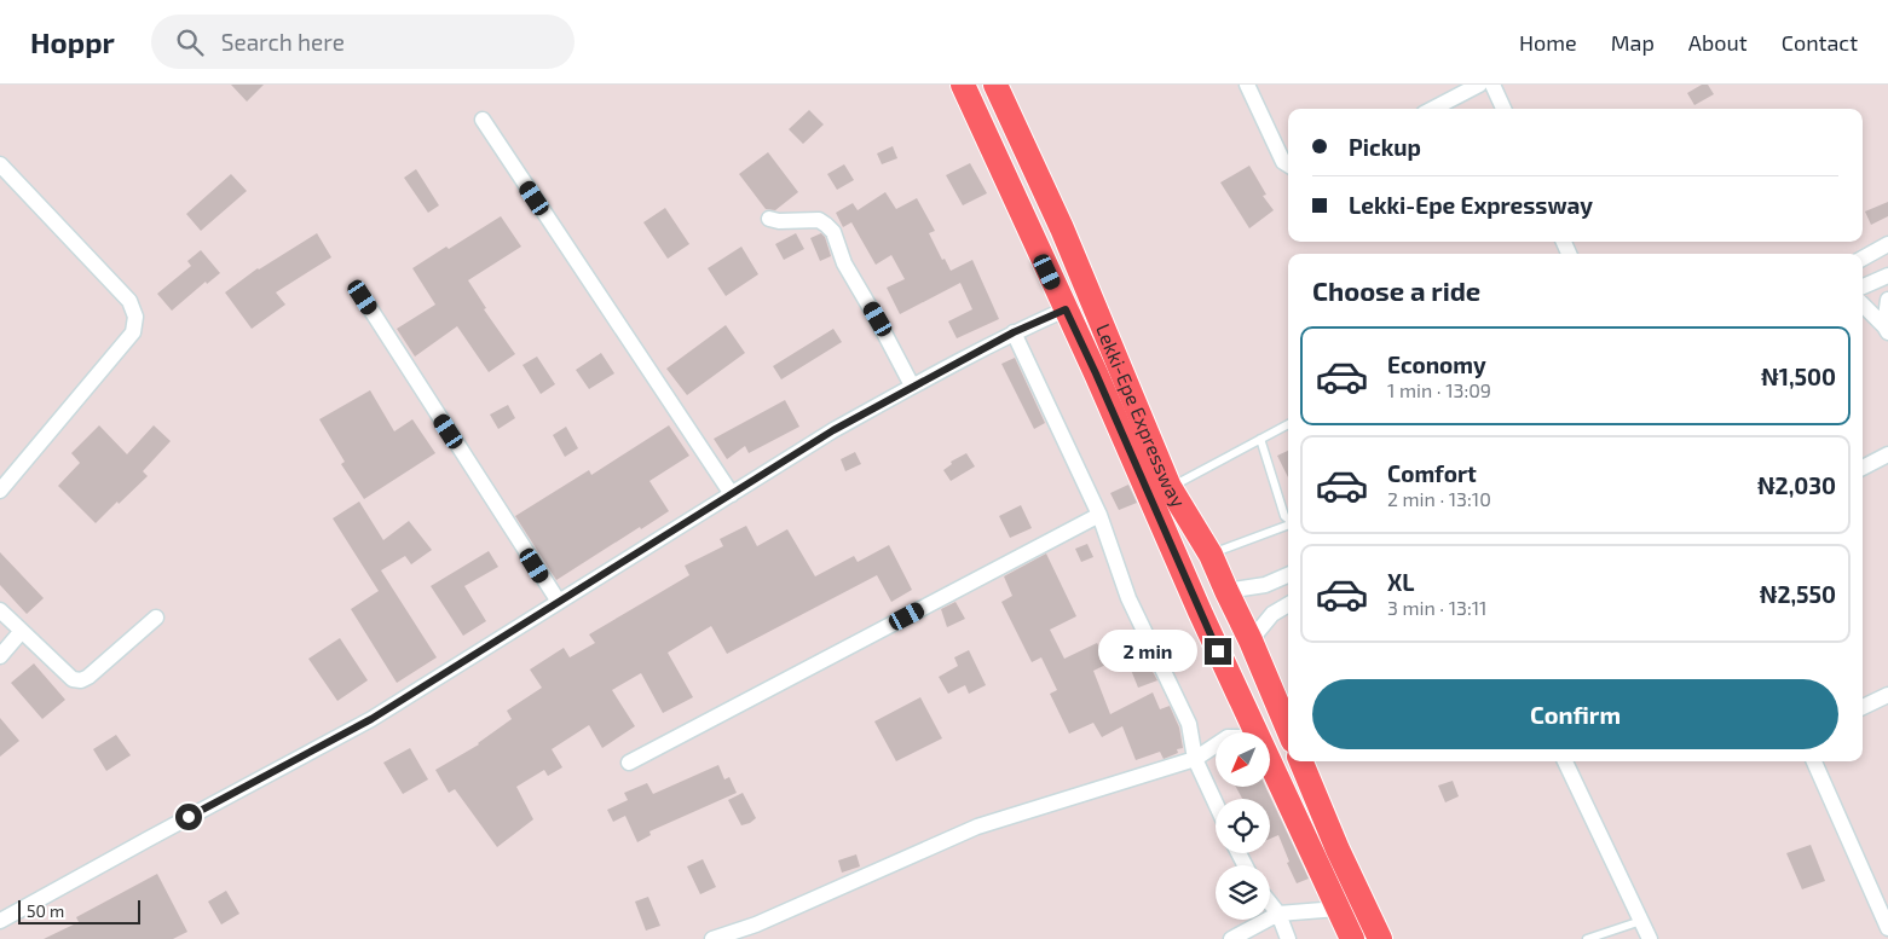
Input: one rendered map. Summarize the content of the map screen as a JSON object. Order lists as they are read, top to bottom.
{
  "streets": {
    "highway": ["Lekki-Epe Expressway"]
  },
  "scale_bar": "50 m",
  "north": "bottom left",
  "page": {
    "header": "Hoppr",
    "search": "Search here",
    "nav": [
      "Home",
      "Map",
      "About",
      "Contact"
    ],
    "banner": ["Pickup", "Lekki-Epe Expressway"],
    "heading": "Choose a ride",
    "list": [
      {
        "name": "Economy",
        "note": "1 min · 13:09",
        "value": "₦1,500"
      },
      {
        "name": "Comfort",
        "note": "2 min · 13:10",
        "value": "₦2,030"
      },
      {
        "name": "XL",
        "note": "3 min · 13:11",
        "value": "₦2,550"
      }
    ],
    "bubble": "2 min",
    "buttons": "Confirm",
    "scale": "50 m"
  }
}
